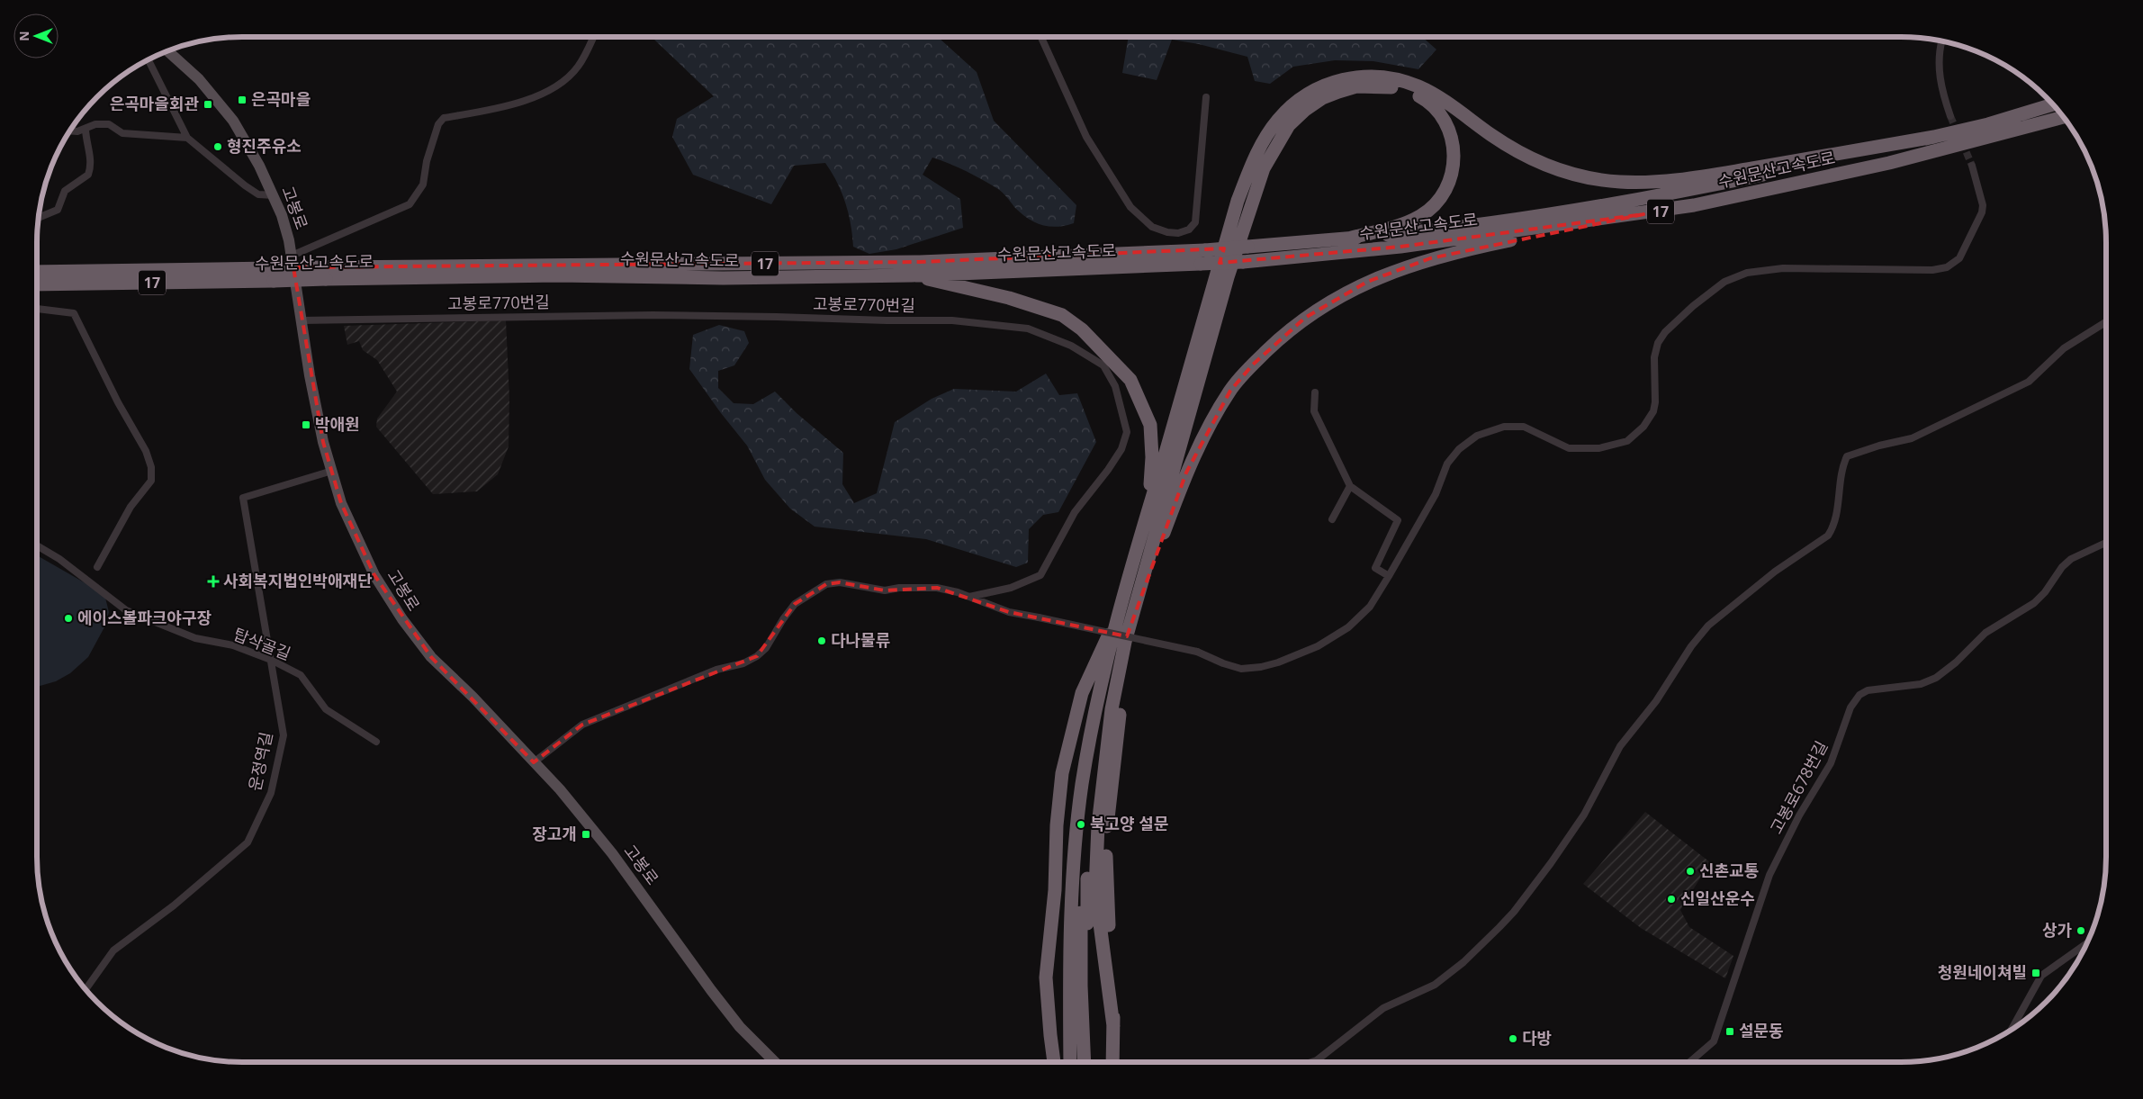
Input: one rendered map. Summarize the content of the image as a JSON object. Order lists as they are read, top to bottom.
{
  "streets": {
    "highway": ["수원문산고속도로", "17"],
    "main road": ["고봉로"],
    "street": [
      "고봉로770번길",
      "탑삭골길",
      "운정역길",
      "고봉로678번길"
    ]
  },
  "crossings": [
    ["고봉로", "고봉로770번길"],
    ["고봉로", "운정역길"],
    ["탑삭골길", "운정역길"]
  ],
  "places": {
    "transit": [
      "은곡마을",
      "은곡마을회관",
      "박애원",
      "장고개",
      "청원네이쳐빌",
      "설문동"
    ],
    "other": [
      "형진주유소",
      "에이스볼파크야구장",
      "다나물류",
      "북고양 설문",
      "신촌교통",
      "신일산운수",
      "상가",
      "다방"
    ],
    "health": ["사회복지법인박애재단"]
  },
  "north": "left"
}
